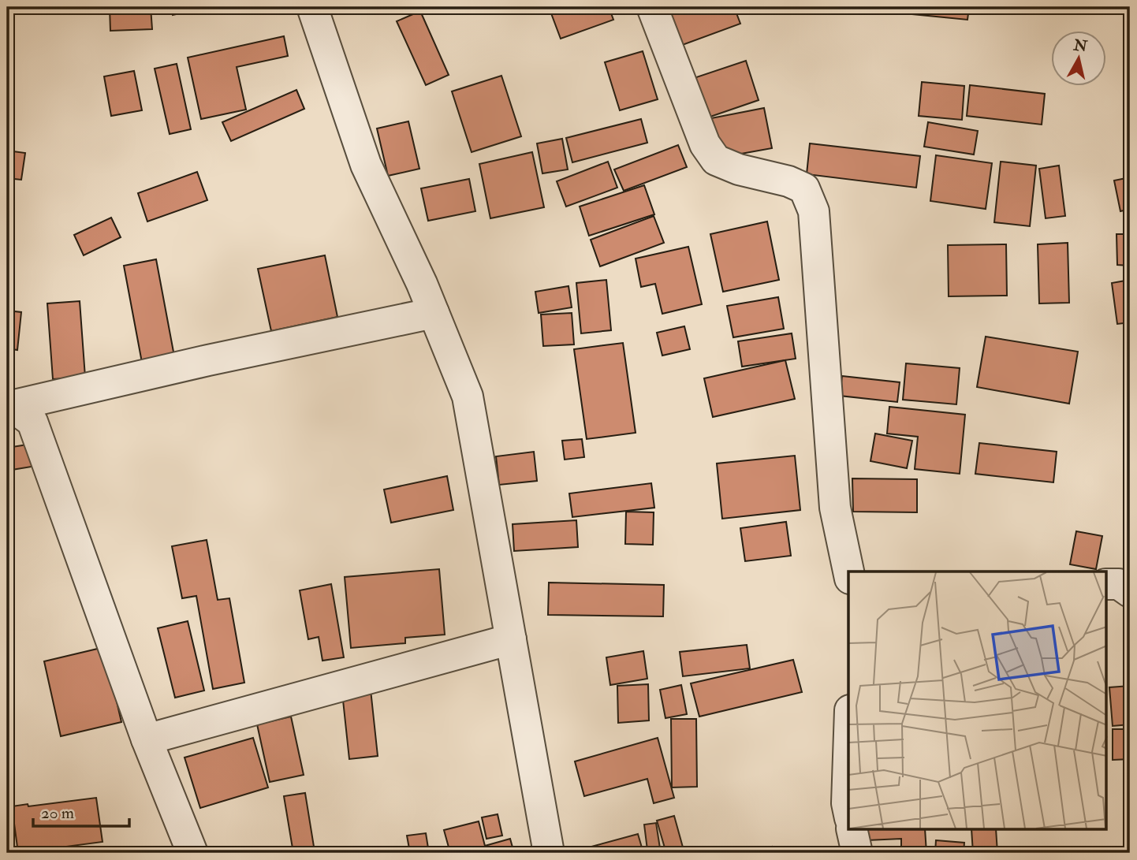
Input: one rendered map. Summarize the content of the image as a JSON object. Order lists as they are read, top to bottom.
{
  "scale_bar": "20 m",
  "north": "top"
}
